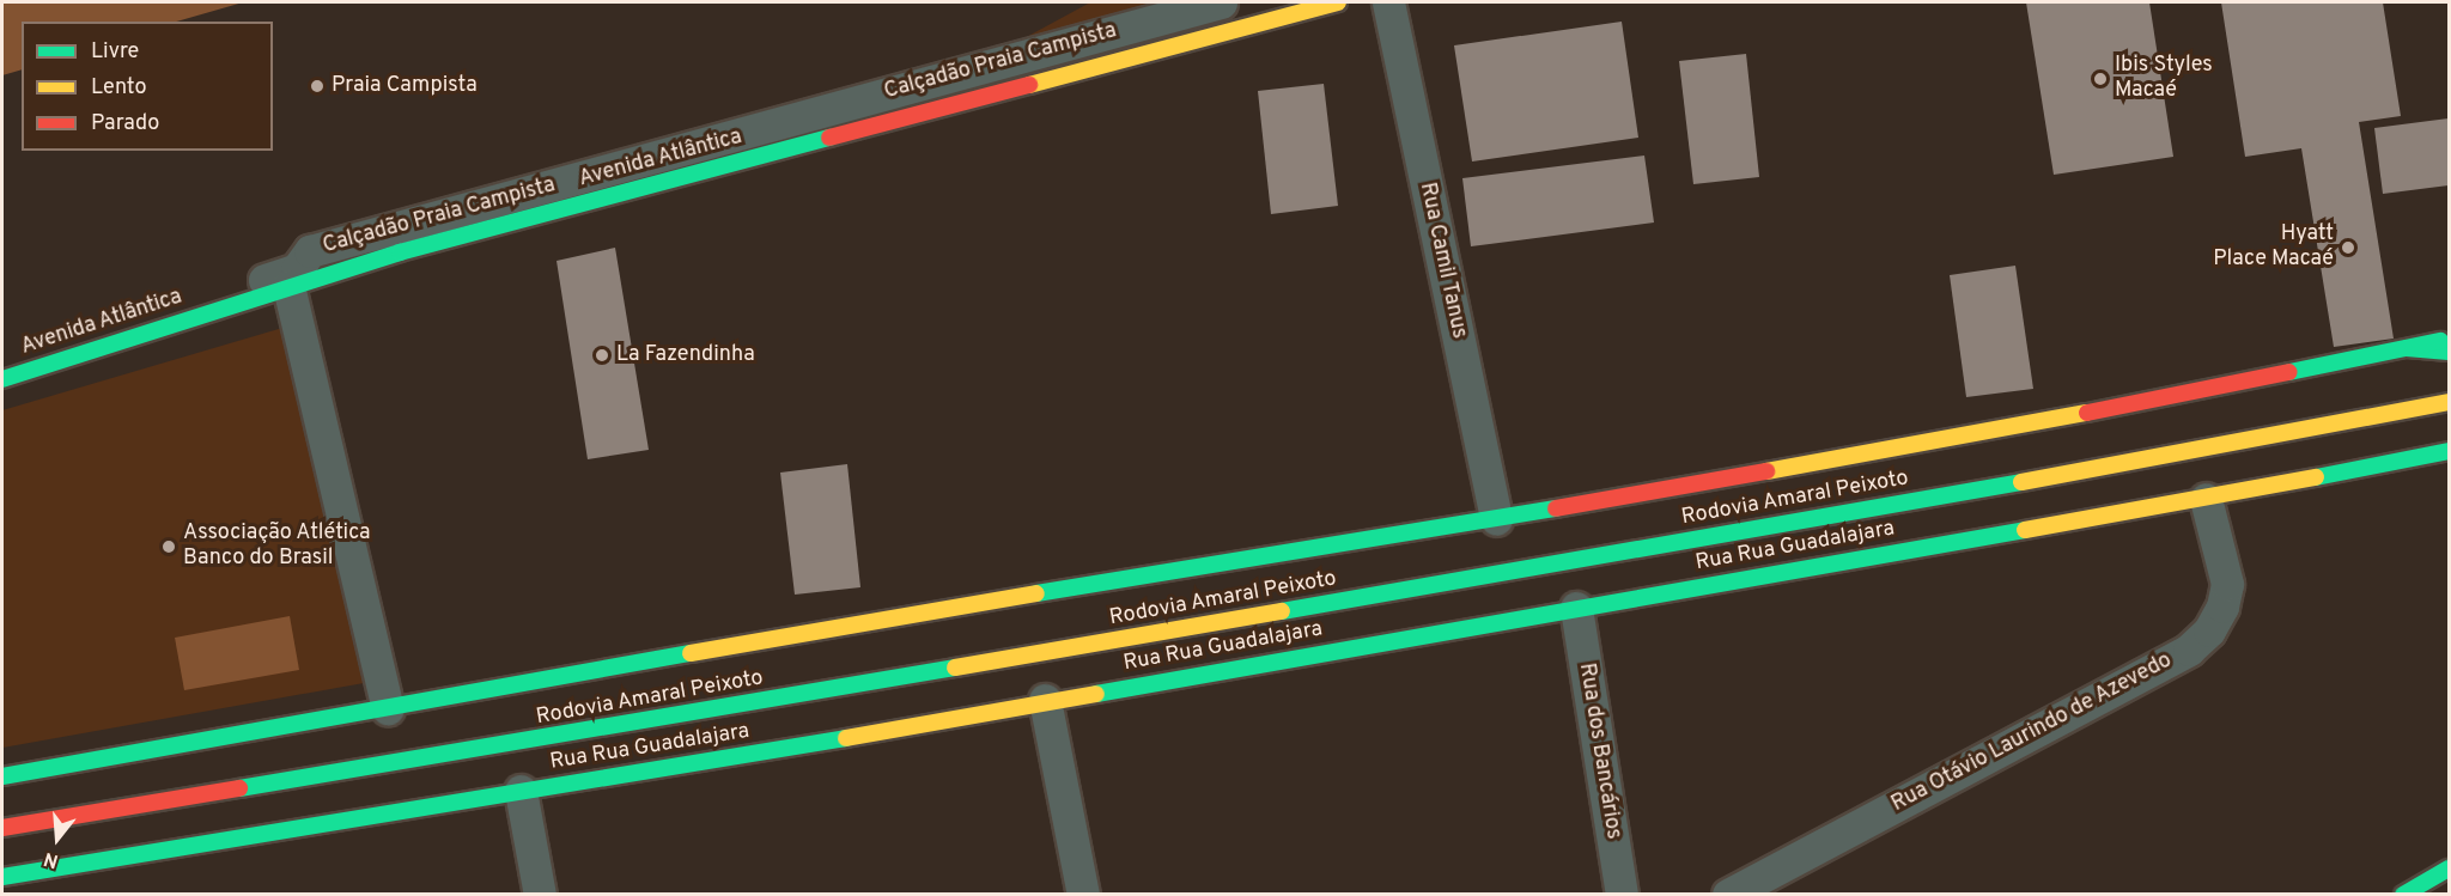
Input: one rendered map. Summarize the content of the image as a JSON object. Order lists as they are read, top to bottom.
{
  "streets": {
    "main road": ["Avenida Atlântica", "Rodovia Amaral Peixoto", "Rua Rua Guadalajara"],
    "street": [
      "Calçadão Praia Campista",
      "Rua Camil Tanus",
      "Rua Otávio Laurindo de Azevedo",
      "Rua dos Bancários"
    ]
  },
  "crossings": [
    ["Rua Rua Guadalajara", "Rua Otávio Laurindo de Azevedo"],
    ["Rua Rua Guadalajara", "Rua dos Bancários"]
  ],
  "places": [
    "Ibis Styles Macaé",
    "Praia Campista",
    "Hyatt Place Macaé",
    "La Fazendinha",
    "Associação Atlética Banco do Brasil"
  ],
  "legend": ["Livre", "Lento", "Parado"],
  "north": "bottom"
}
